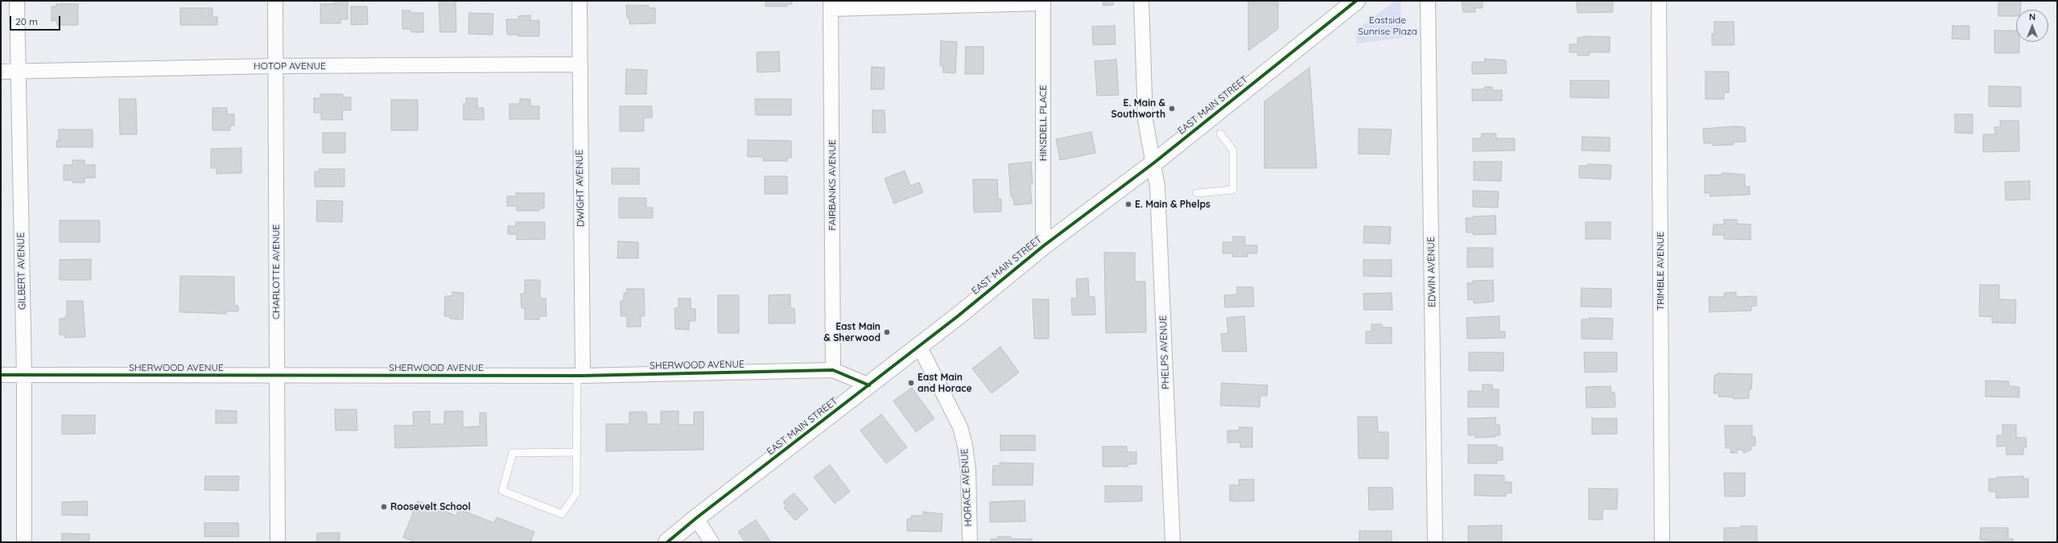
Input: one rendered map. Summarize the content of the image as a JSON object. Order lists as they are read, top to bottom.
{
  "streets": {
    "street": [
      "HOTOP AVENUE",
      "EAST MAIN STREET",
      "HINSDELL PLACE",
      "FAIRBANKS AVENUE",
      "DWIGHT AVENUE",
      "GILBERT AVENUE",
      "TRIMBLE AVENUE",
      "CHARLOTTE AVENUE",
      "EDWIN AVENUE",
      "PHELPS AVENUE",
      "SHERWOOD AVENUE",
      "HORACE AVENUE"
    ]
  },
  "crossings": [
    ["HOTOP AVENUE", "DWIGHT AVENUE"],
    ["HOTOP AVENUE", "GILBERT AVENUE"],
    ["HOTOP AVENUE", "CHARLOTTE AVENUE"],
    ["EAST MAIN STREET", "HINSDELL PLACE"],
    ["EAST MAIN STREET", "PHELPS AVENUE"],
    ["EAST MAIN STREET", "SHERWOOD AVENUE"],
    ["EAST MAIN STREET", "HORACE AVENUE"],
    ["FAIRBANKS AVENUE", "SHERWOOD AVENUE"],
    ["DWIGHT AVENUE", "SHERWOOD AVENUE"],
    ["GILBERT AVENUE", "SHERWOOD AVENUE"],
    ["CHARLOTTE AVENUE", "SHERWOOD AVENUE"]
  ],
  "parks": ["Eastside Sunrise Plaza"],
  "places": [
    "E. Main & Southworth",
    "E. Main & Phelps",
    "East Main & Sherwood",
    "East Main and Horace",
    "Roosevelt School"
  ],
  "scale_bar": "20 m",
  "north": "top"
}
